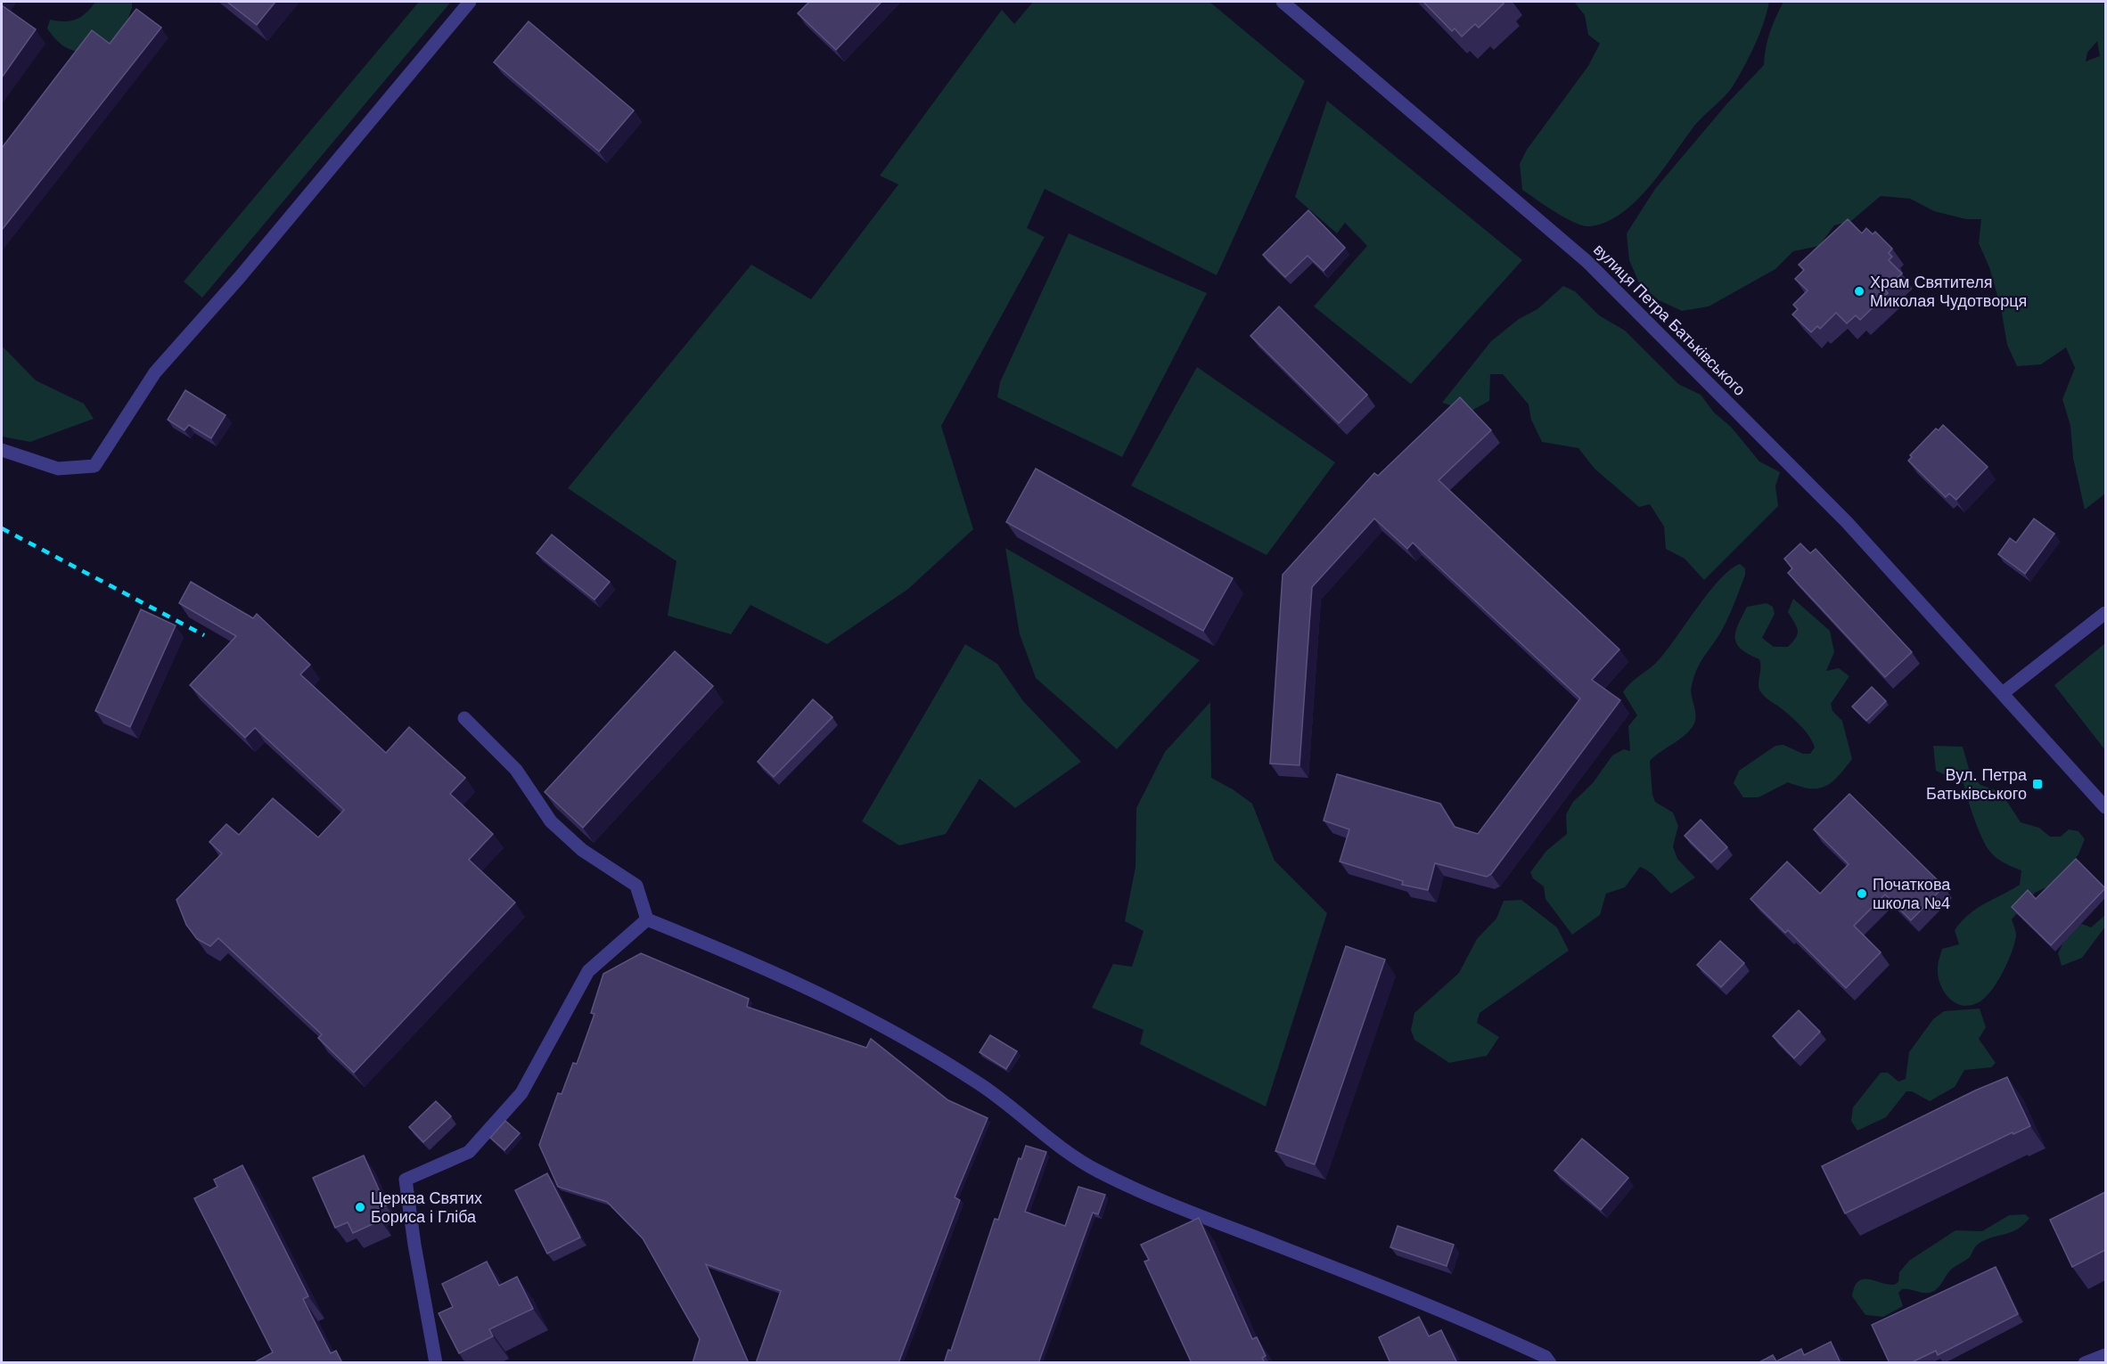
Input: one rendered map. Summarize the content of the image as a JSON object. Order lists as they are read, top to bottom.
{
  "streets": {
    "street": ["вулиця Петра Батьківського"]
  },
  "places": {
    "other": ["Храм Святителя Миколая Чудотворця", "Початкова школа №4", "Церква Святих Бориса і Гліба"],
    "transit": ["Вул. Петра Батьківського"]
  }
}
